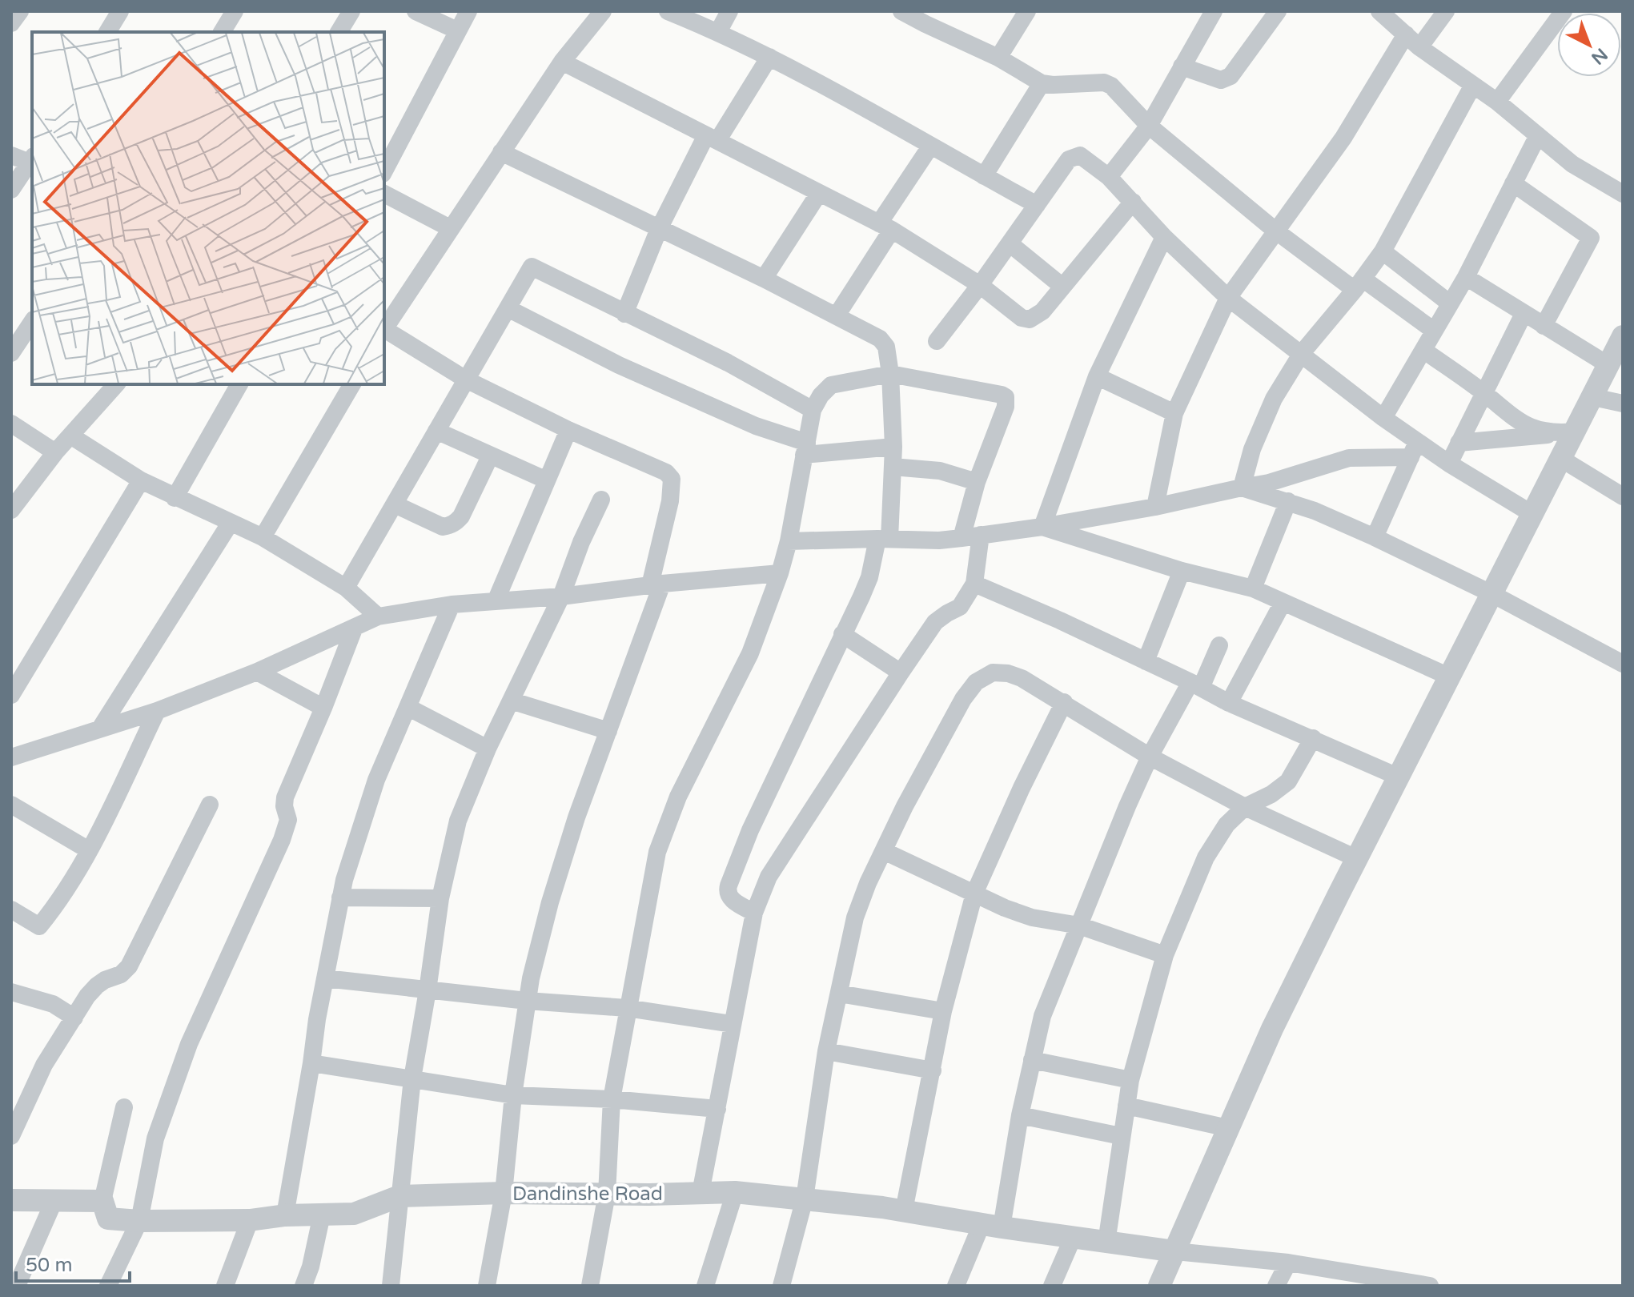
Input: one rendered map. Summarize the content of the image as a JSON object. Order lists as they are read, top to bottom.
{
  "streets": {
    "street": ["Dandinshe Road"]
  },
  "scale_bar": "50 m",
  "north": "bottom right"
}
